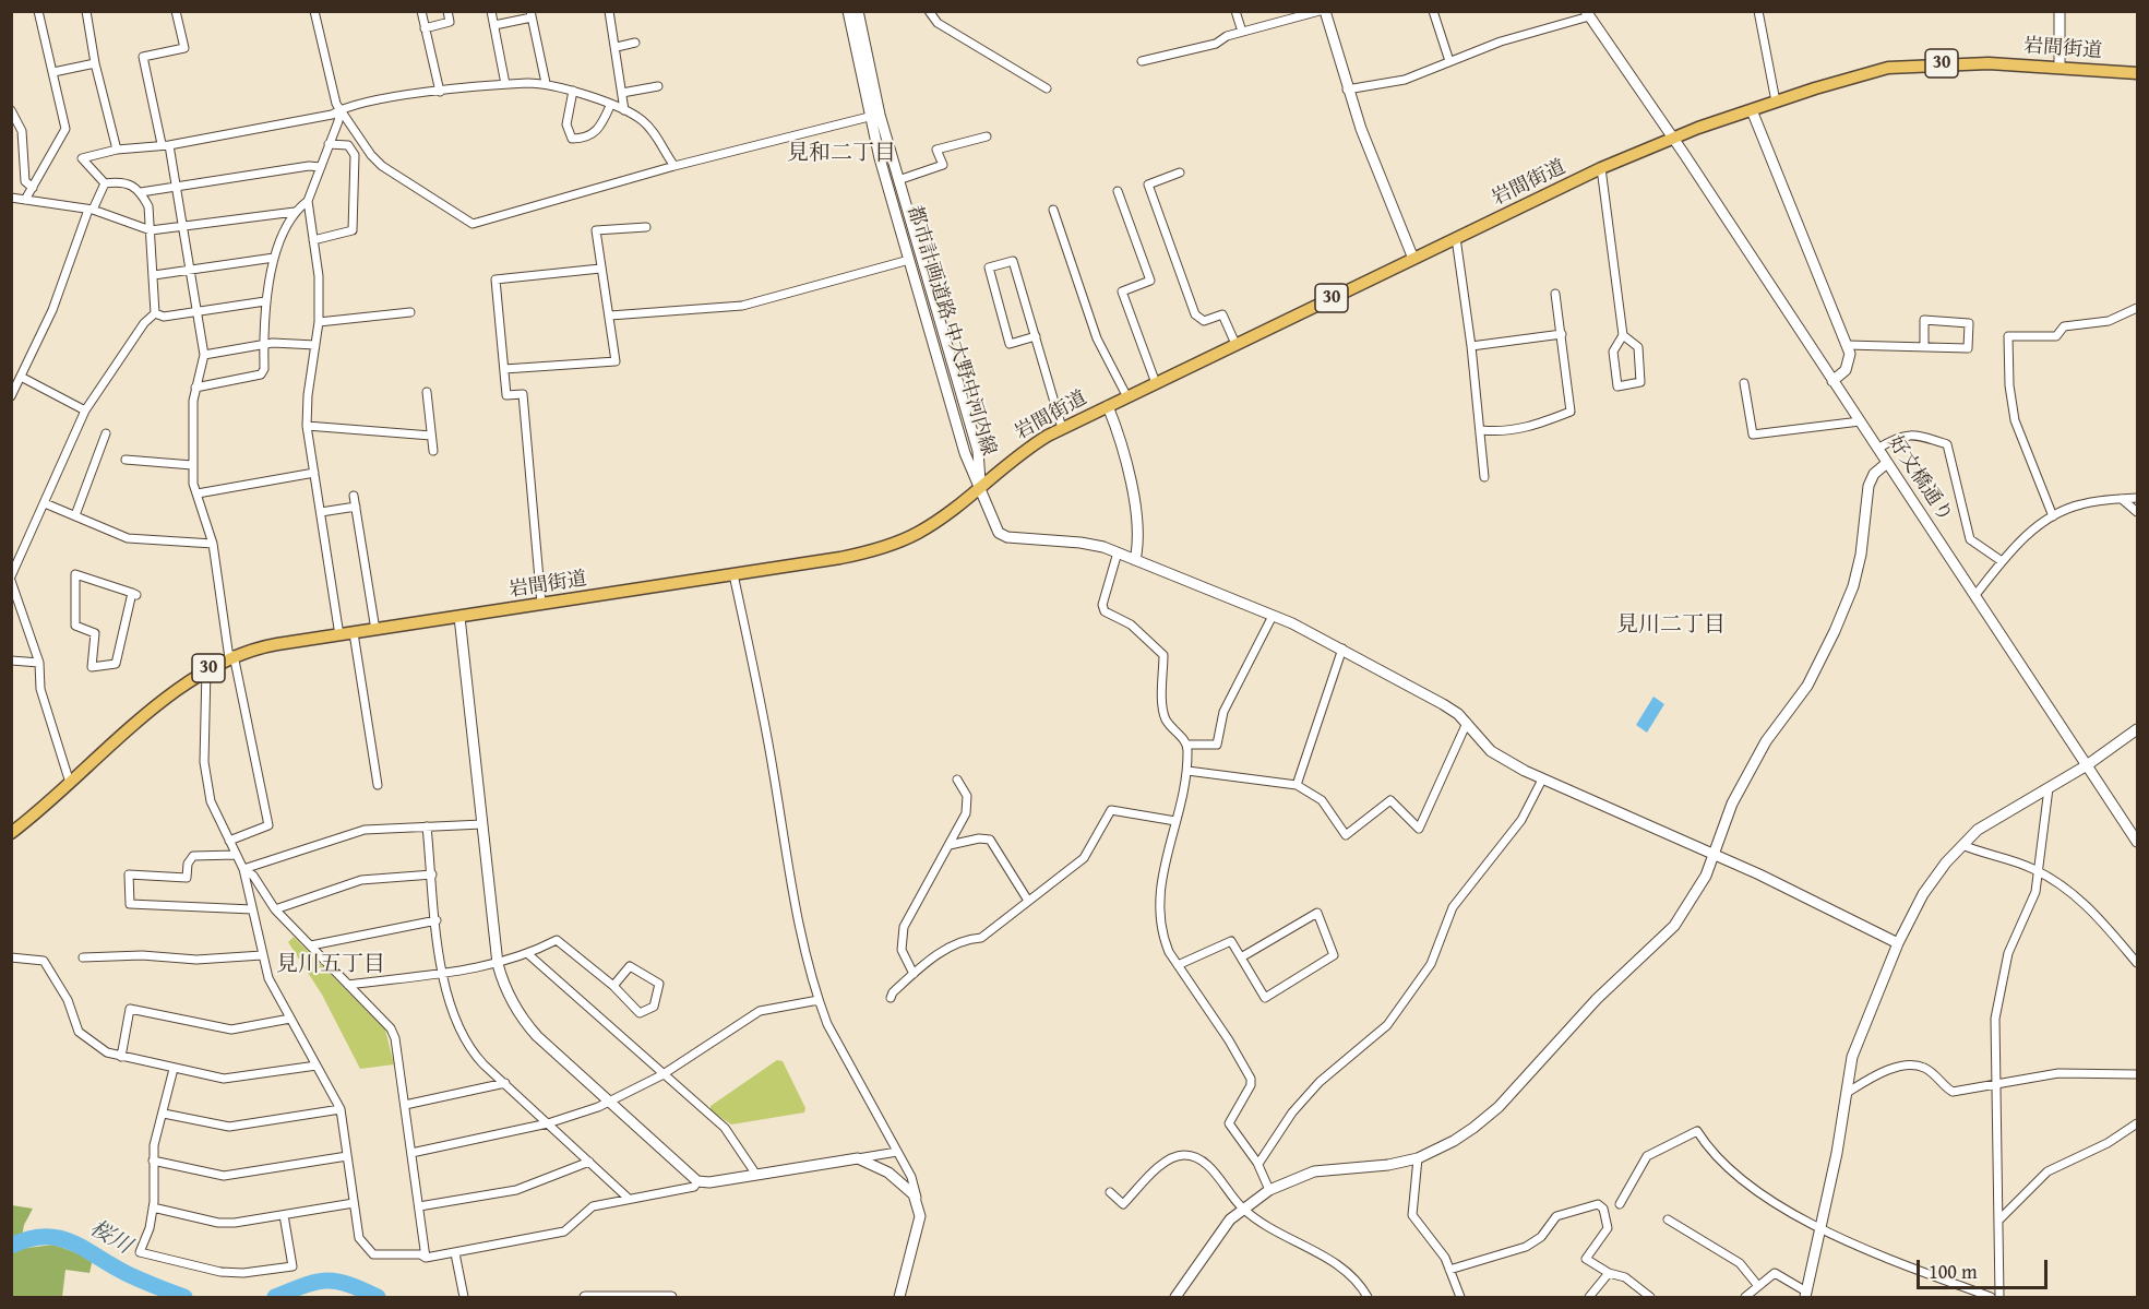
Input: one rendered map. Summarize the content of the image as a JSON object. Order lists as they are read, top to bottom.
{
  "streets": {
    "main road": ["岩間街道", "30"],
    "street": ["都市計画道路 中大野中河内線", "好文橋通り"]
  },
  "crossings": [
    ["岩間街道", "都市計画道路 中大野中河内線"],
    ["岩間街道", "好文橋通り"]
  ],
  "districts": ["見和二丁目", "見川二丁目", "見川五丁目"],
  "water": ["桜川"],
  "scale_bar": "100 m"
}
